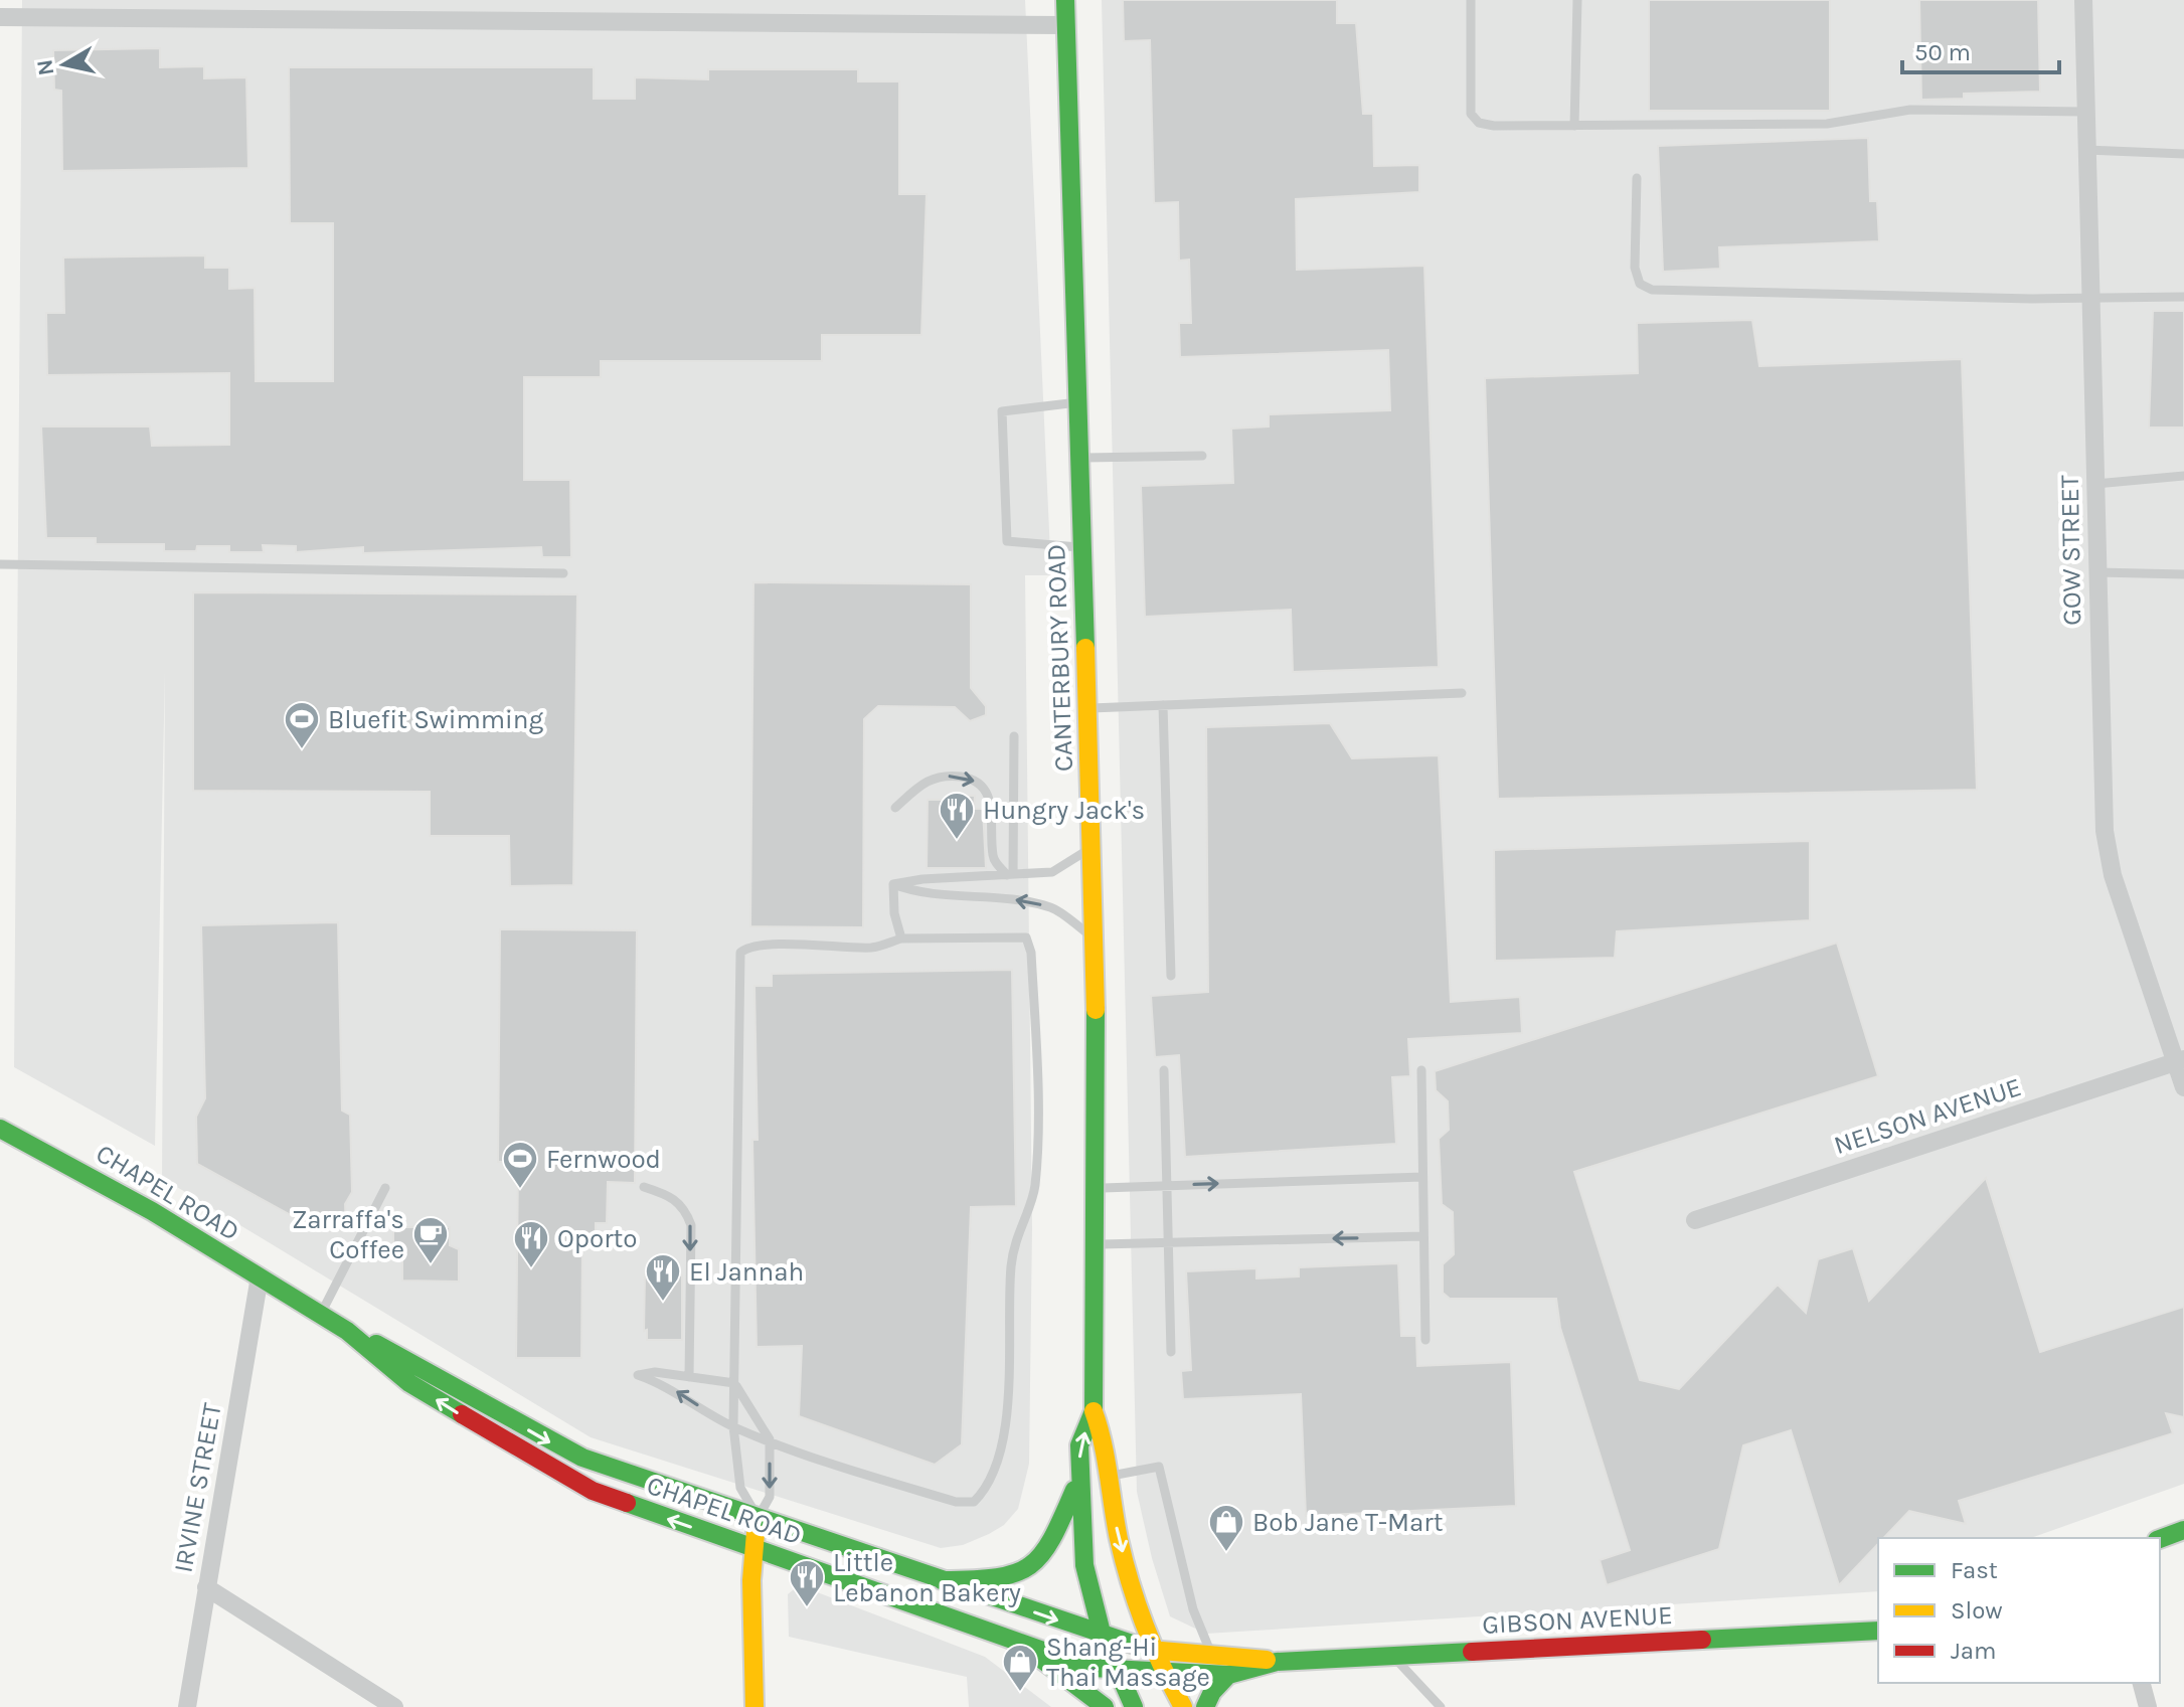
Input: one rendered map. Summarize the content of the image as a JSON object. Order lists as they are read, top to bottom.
{
  "streets": {
    "main road": ["CANTERBURY ROAD", "CHAPEL ROAD", "GIBSON AVENUE"],
    "street": ["GOW STREET", "NELSON AVENUE", "IRVINE STREET"]
  },
  "crossings": [
    ["GOW STREET", "NELSON AVENUE"],
    ["CANTERBURY ROAD", "CHAPEL ROAD"],
    ["CANTERBURY ROAD", "GIBSON AVENUE"],
    ["CHAPEL ROAD", "IRVINE STREET"],
    ["CHAPEL ROAD", "GIBSON AVENUE"]
  ],
  "places": {
    "sports": ["Bluefit Swimming", "Fernwood"],
    "restaurant": [
      "Hungry Jack's",
      "Oporto",
      "El Jannah",
      "Little Lebanon Bakery"
    ],
    "cafe": ["Zarraffa's Coffee"],
    "shop": ["Bob Jane T-Mart", "Shang-Hi Thai Massage"]
  },
  "legend": ["Fast", "Slow", "Jam"],
  "scale_bar": "50 m",
  "north": "left"
}
